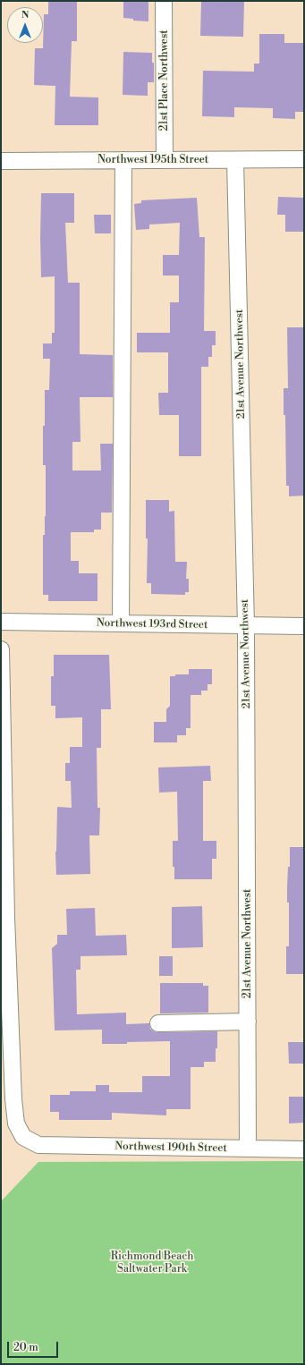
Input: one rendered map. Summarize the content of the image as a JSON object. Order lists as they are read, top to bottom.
{
  "streets": {
    "street": [
      "21st Place Northwest",
      "Northwest 195th Street",
      "21st Avenue Northwest",
      "Northwest 193rd Street",
      "Northwest 190th Street"
    ]
  },
  "crossings": [
    ["21st Place Northwest", "Northwest 195th Street"],
    ["Northwest 195th Street", "21st Avenue Northwest"],
    ["21st Avenue Northwest", "Northwest 193rd Street"],
    ["21st Avenue Northwest", "Northwest 190th Street"]
  ],
  "parks": ["Richmond Beach Saltwater Park"],
  "scale_bar": "20 m",
  "north": "top"
}
